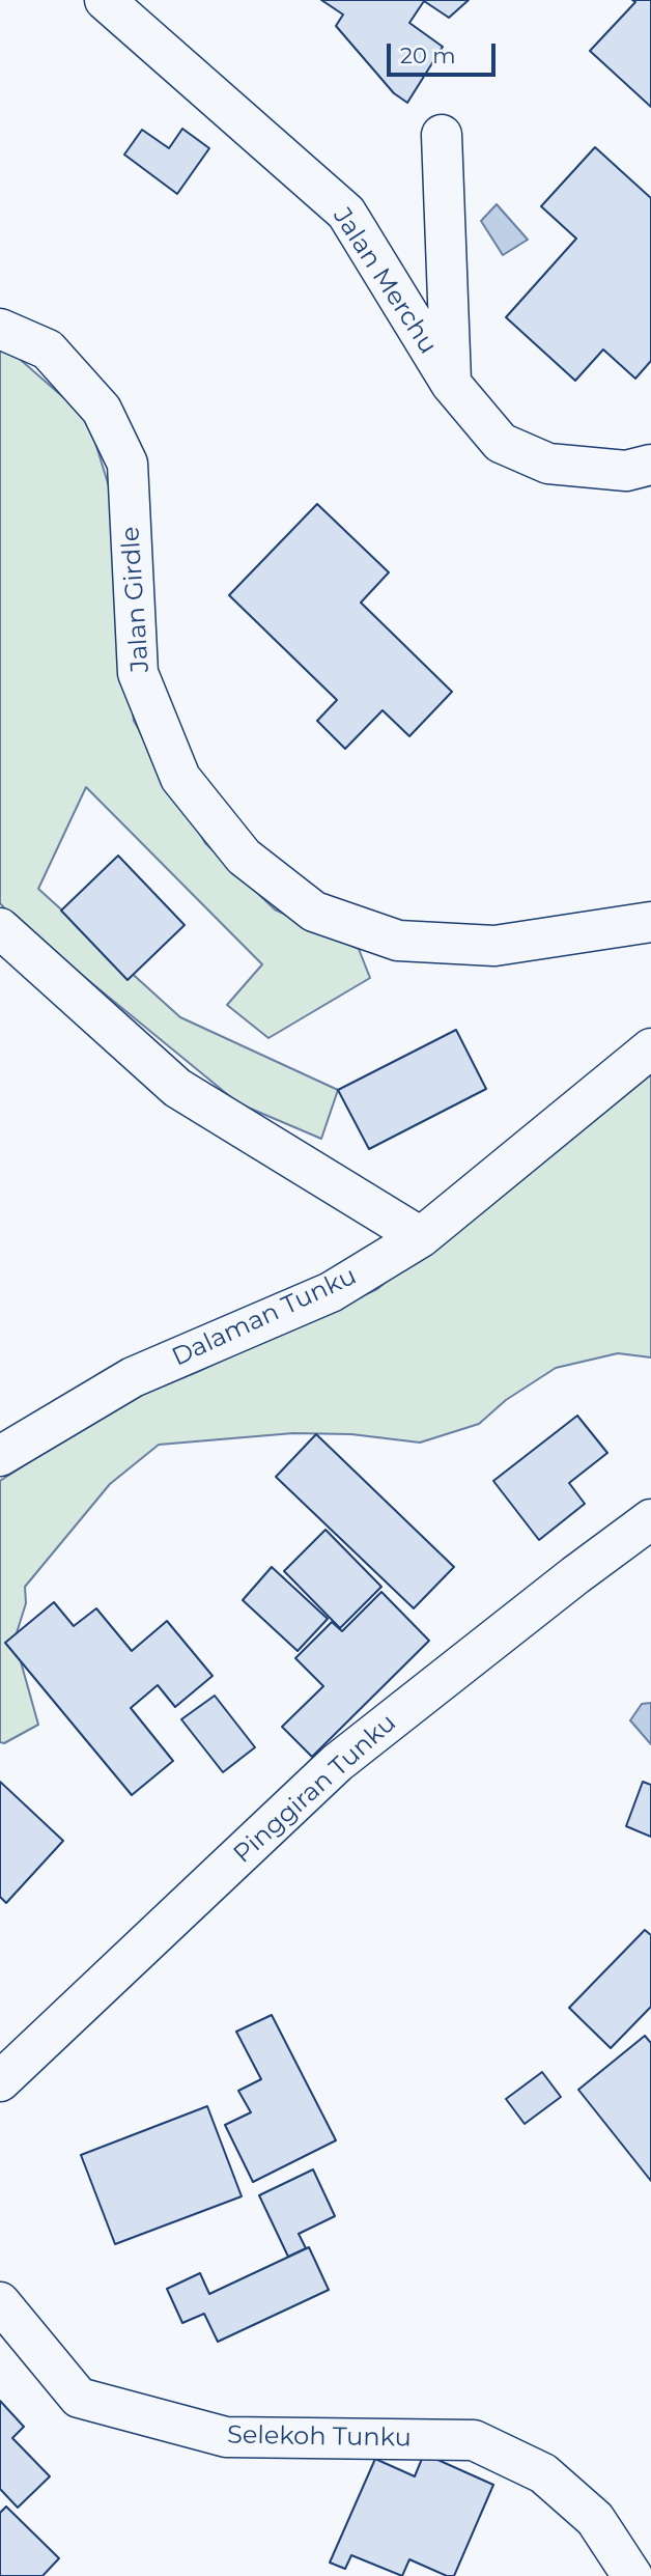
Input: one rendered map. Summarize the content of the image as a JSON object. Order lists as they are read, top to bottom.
{
  "streets": {
    "street": [
      "Jalan Merchu",
      "Jalan Girdle",
      "Dalaman Tunku",
      "Pinggiran Tunku",
      "Selekoh Tunku"
    ]
  },
  "scale_bar": "20 m"
}
